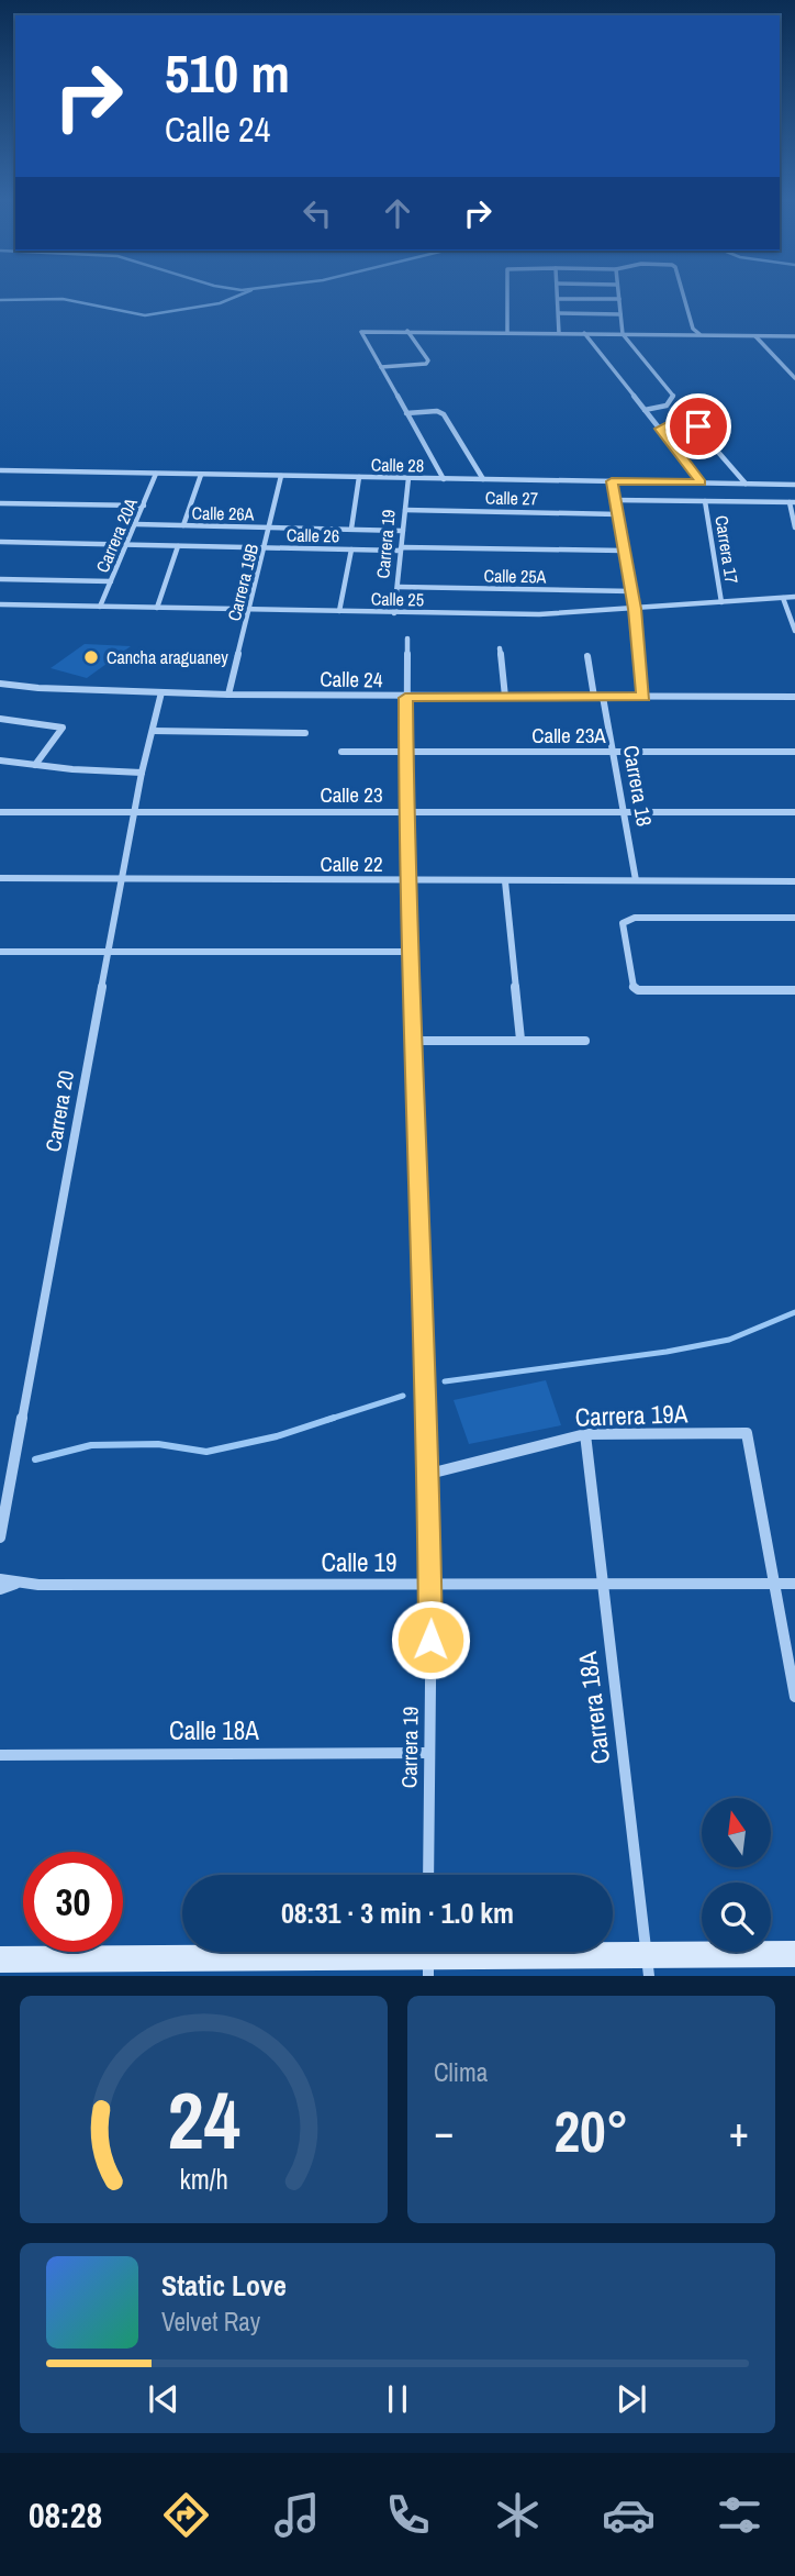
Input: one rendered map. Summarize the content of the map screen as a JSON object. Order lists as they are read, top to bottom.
{
  "streets": {
    "street": [
      "Calle 28",
      "Calle 27",
      "Calle 26A",
      "Carrera 20A",
      "Calle 26",
      "Carrera 19",
      "Carrera 17",
      "Calle 25A",
      "Carrera 19B",
      "Calle 25",
      "Calle 24",
      "Calle 23A",
      "Carrera 18",
      "Calle 23",
      "Calle 22",
      "Carrera 20",
      "Carrera 19A",
      "Calle 19",
      "Carrera 18A",
      "Calle 18A"
    ]
  },
  "crossings": [
    ["Calle 28", "Carrera 20A"],
    ["Calle 28", "Carrera 19"],
    ["Calle 28", "Carrera 19B"],
    ["Calle 27", "Carrera 19"],
    ["Calle 26A", "Carrera 20A"],
    ["Calle 26A", "Carrera 19"],
    ["Calle 26A", "Carrera 19B"],
    ["Carrera 20A", "Calle 26"],
    ["Carrera 20A", "Calle 25"],
    ["Calle 26", "Carrera 19"],
    ["Calle 26", "Carrera 19B"],
    ["Carrera 19", "Calle 25A"],
    ["Carrera 19", "Calle 25"],
    ["Carrera 19", "Calle 24"],
    ["Carrera 19", "Calle 23A"],
    ["Carrera 19", "Calle 23"],
    ["Carrera 19", "Calle 22"],
    ["Carrera 19", "Carrera 19A"],
    ["Carrera 19", "Calle 19"],
    ["Carrera 19", "Calle 18A"],
    ["Carrera 17", "Calle 25"],
    ["Carrera 19B", "Calle 25"],
    ["Carrera 19B", "Calle 24"],
    ["Calle 24", "Carrera 18"],
    ["Calle 24", "Carrera 20"],
    ["Calle 23A", "Carrera 18"],
    ["Carrera 18", "Calle 23"],
    ["Carrera 18", "Calle 22"],
    ["Calle 23", "Carrera 20"],
    ["Calle 22", "Carrera 20"],
    ["Carrera 19A", "Calle 19"],
    ["Carrera 19A", "Carrera 18A"],
    ["Calle 19", "Carrera 18A"]
  ],
  "places": ["Cancha araguaney"],
  "north": "top",
  "page": {
    "turn": ["510 m", "Calle 24"],
    "limit": "30",
    "trip": "08:31 · 3 min · 1.0 km",
    "tile": "Clima",
    "heat": ["−", "20°", "+"],
    "song": ["Static Love", "Velvet Ray"],
    "tabs": "08:28",
    "gauge": ["24", "km/h"]
  }
}
